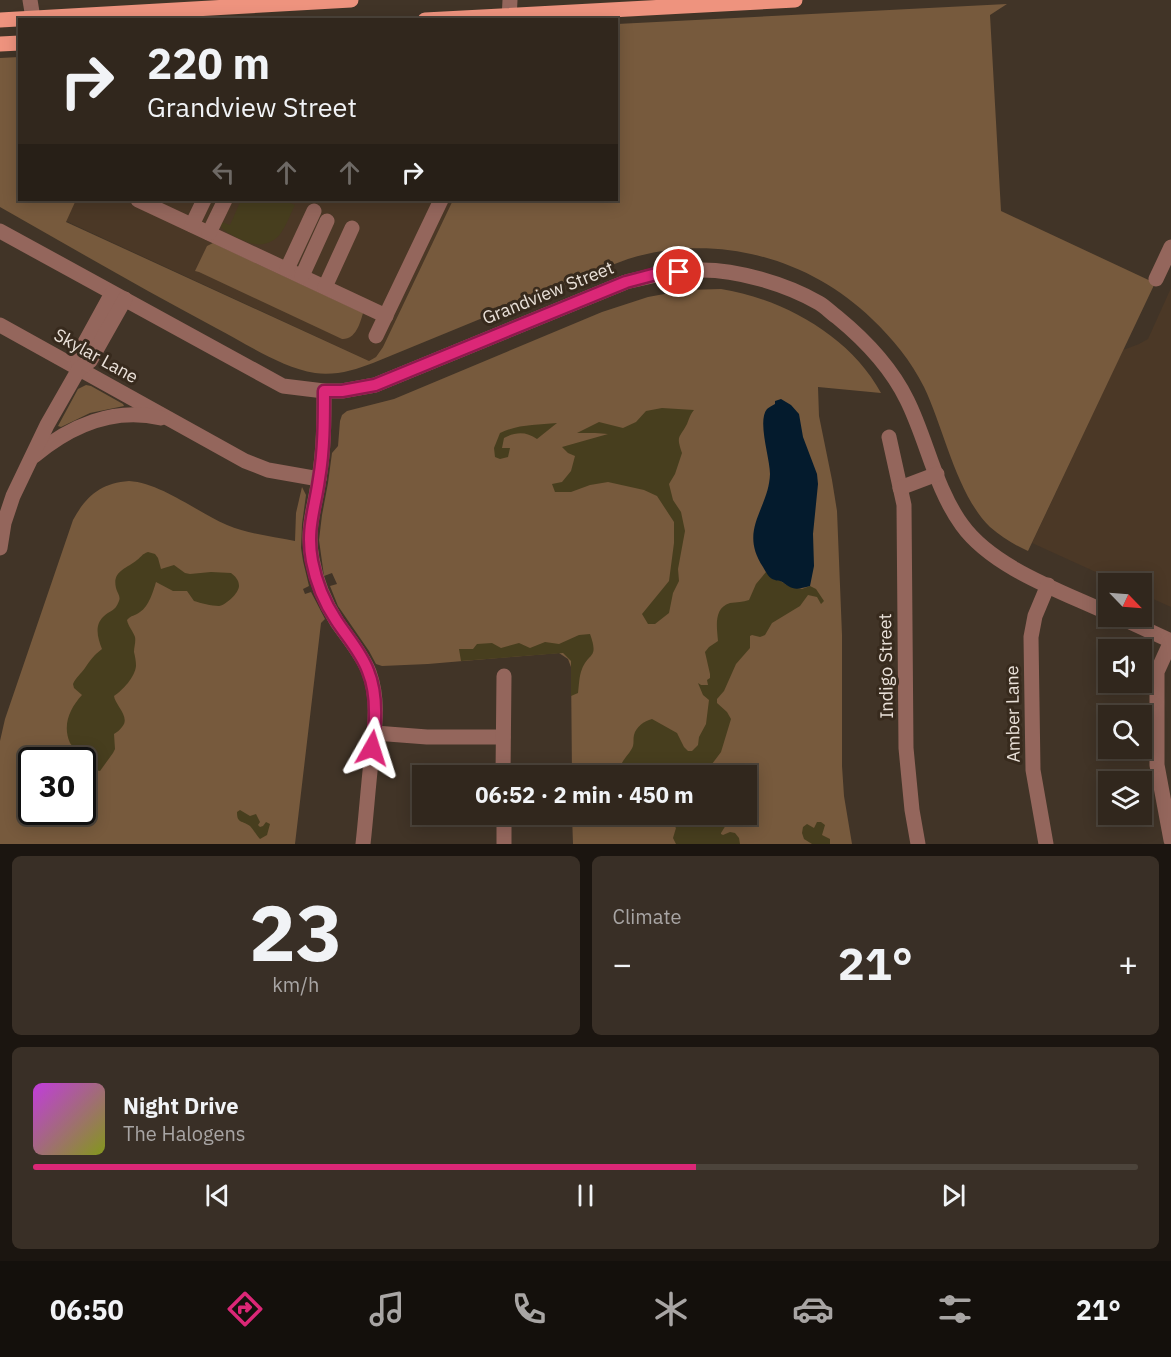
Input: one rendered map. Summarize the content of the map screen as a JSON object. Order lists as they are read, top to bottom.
{
  "streets": {
    "street": [
      "Grandview Street",
      "Skylar Lane",
      "Indigo Street",
      "Amber Lane"
    ]
  },
  "crossings": [
    ["Grandview Street", "Amber Lane"]
  ],
  "north": "bottom right",
  "page": {
    "turn": ["220 m", "Grandview Street"],
    "limit": "30",
    "trip": "06:52 · 2 min · 450 m",
    "tile": [
      ["23", "km/h"],
      "Climate"
    ],
    "heat": ["−", "21°", "+"],
    "song": ["Night Drive", "The Halogens"],
    "tabs": ["06:50", "21°"]
  }
}
